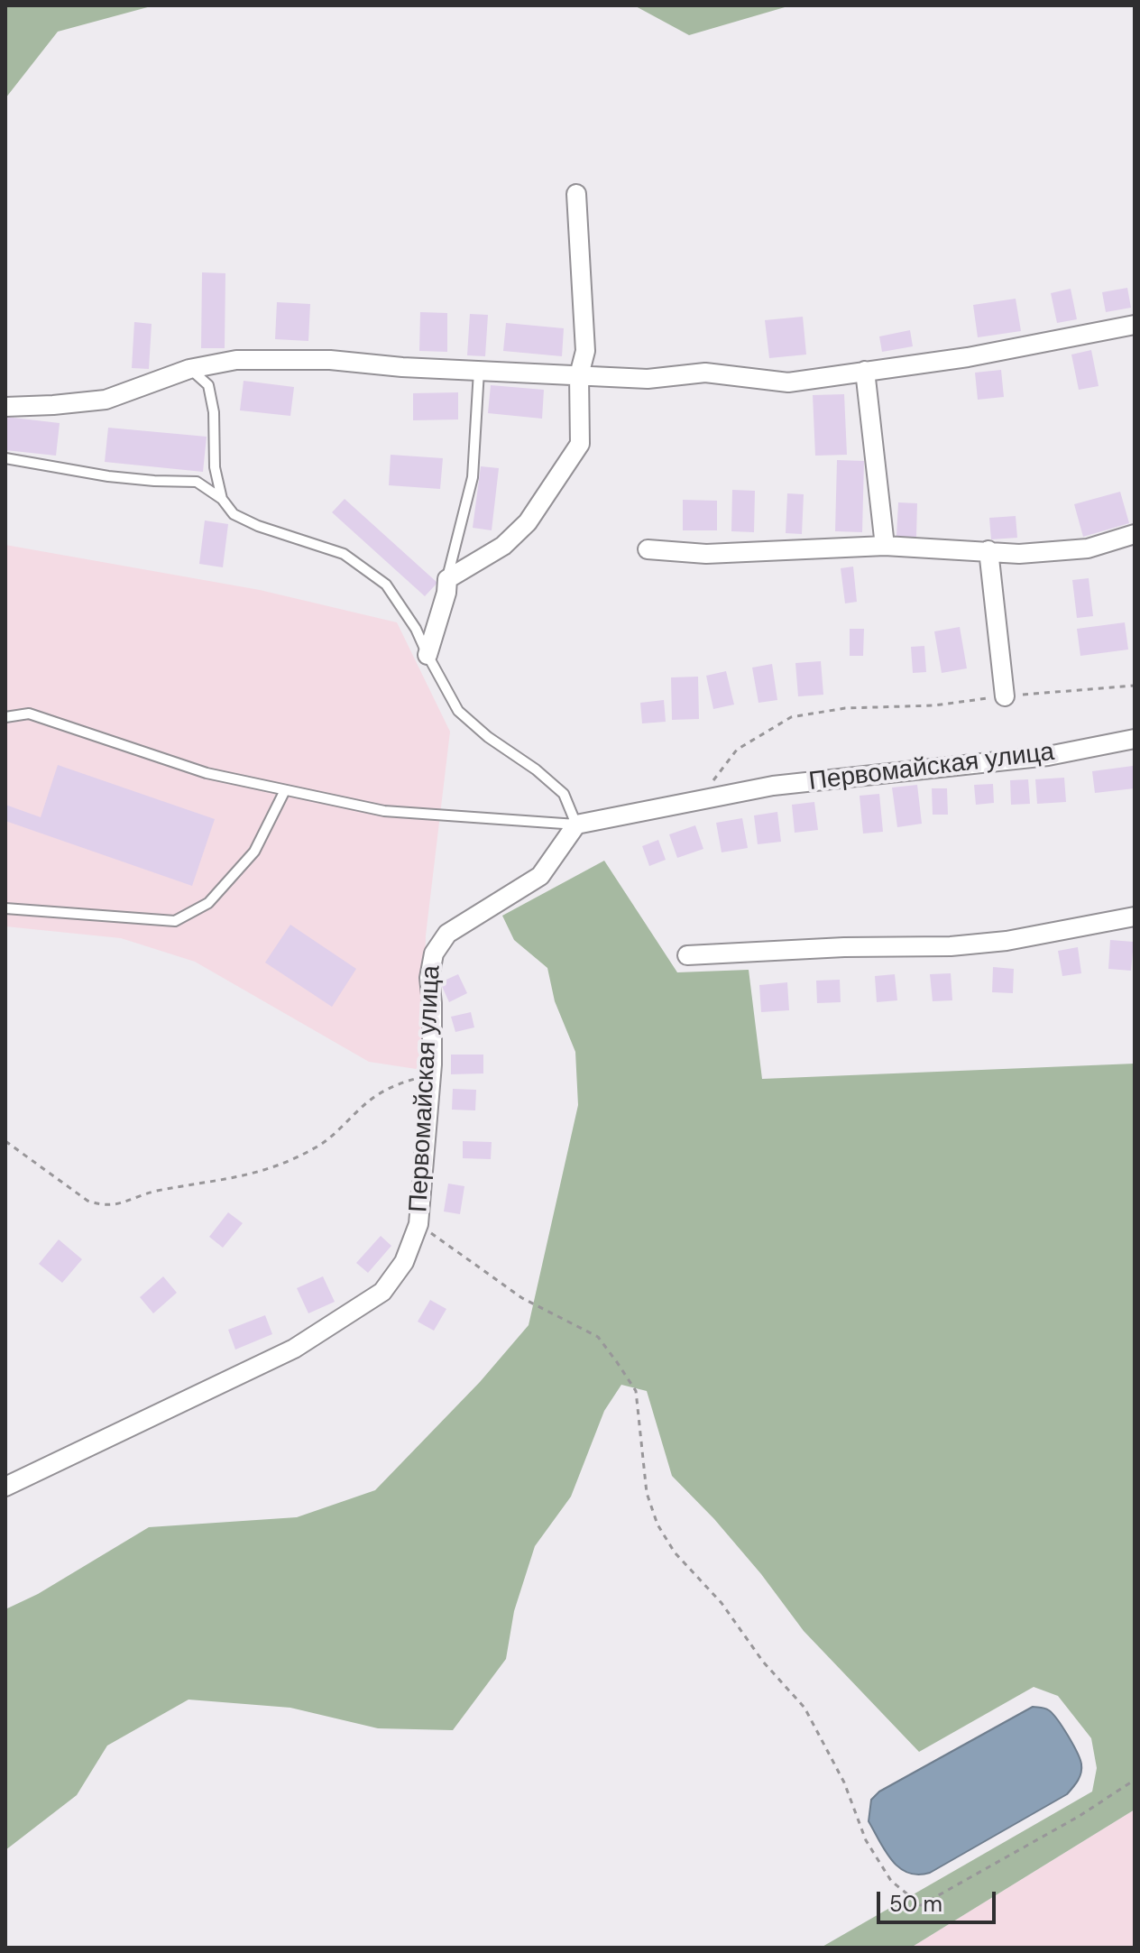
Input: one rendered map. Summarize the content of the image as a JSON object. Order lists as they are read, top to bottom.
{
  "streets": {
    "street": ["Первомайская улица"]
  },
  "scale_bar": "50 m"
}
